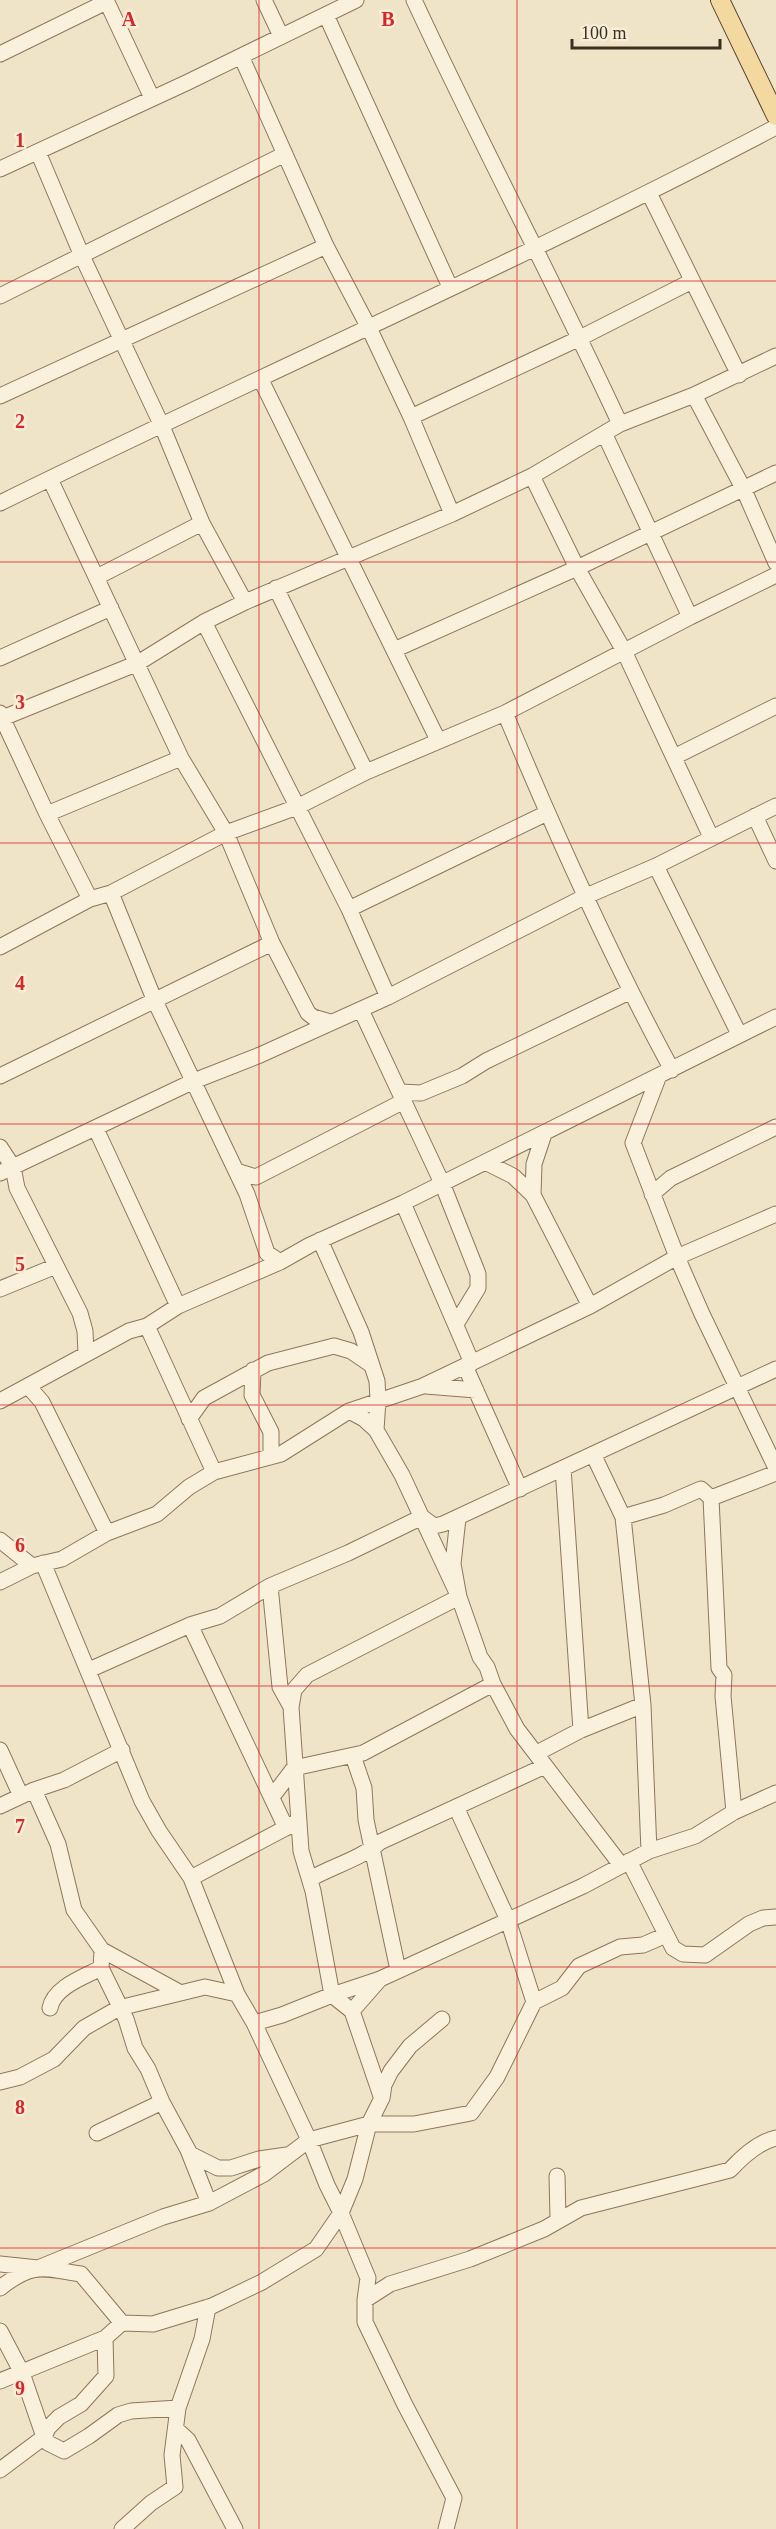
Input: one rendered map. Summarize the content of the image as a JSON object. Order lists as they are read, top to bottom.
{
  "scale_bar": "100 m",
  "grid": {
    "columns": ["A", "B"],
    "rows": [
      "1",
      "2",
      "3",
      "4",
      "5",
      "6",
      "7",
      "8",
      "9"
    ]
  }
}
